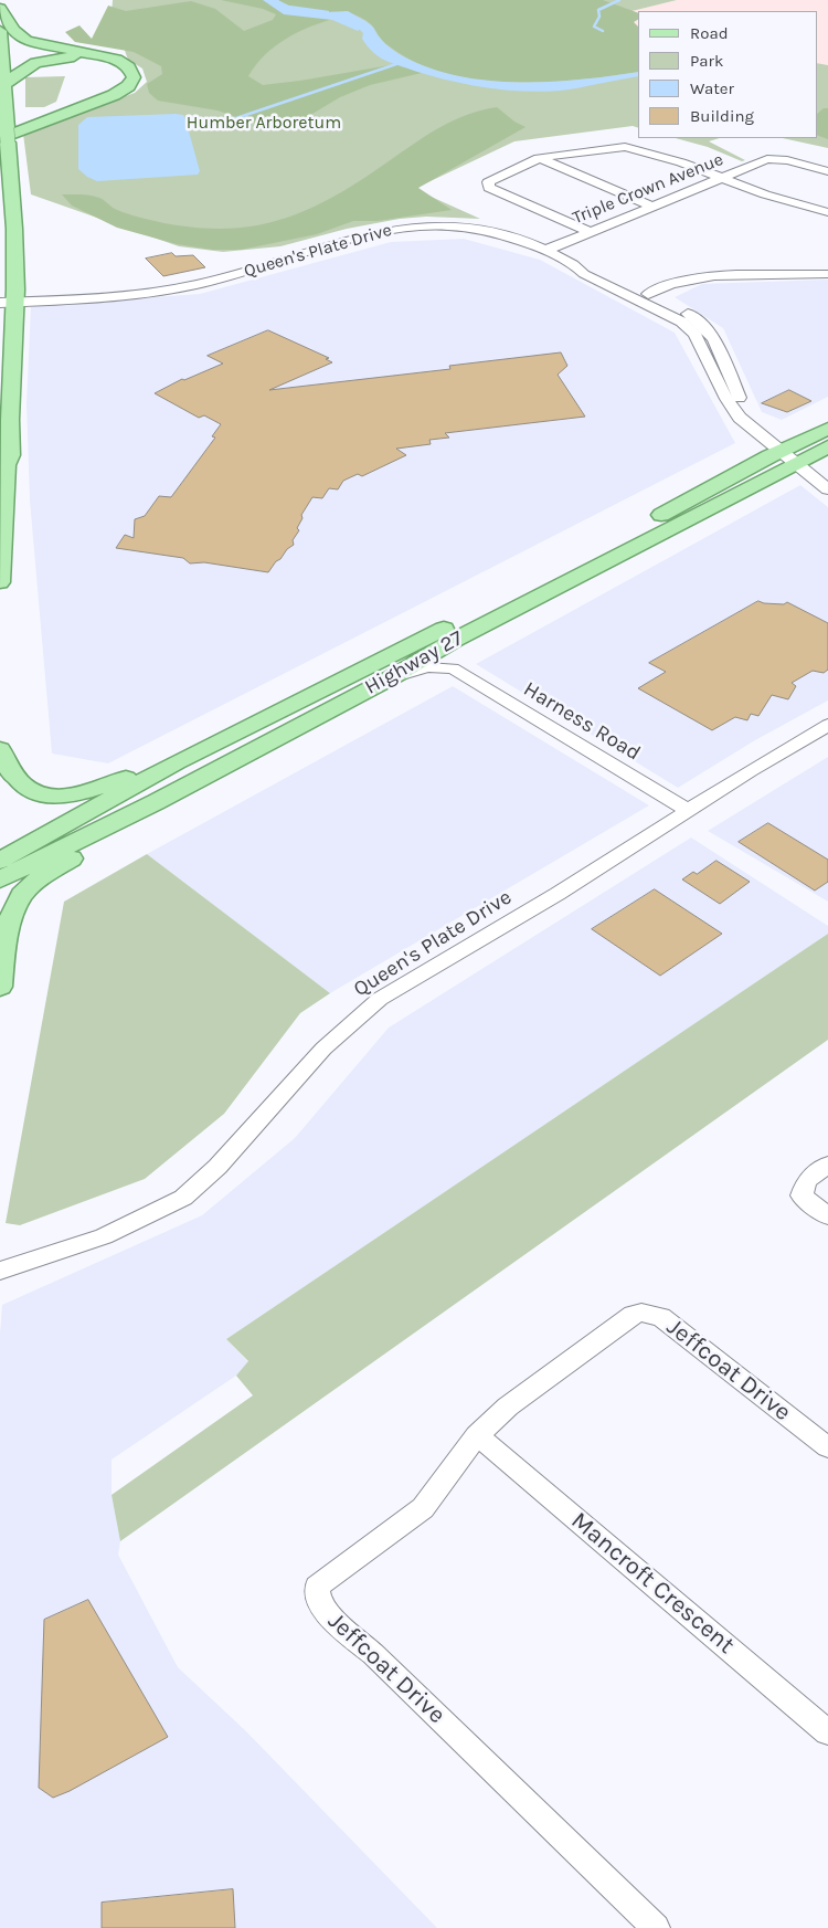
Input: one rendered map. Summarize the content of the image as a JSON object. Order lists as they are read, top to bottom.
{
  "streets": {
    "main road": ["Highway 27"],
    "street": [
      "Triple Crown Avenue",
      "Queen's Plate Drive",
      "Harness Road",
      "Jeffcoat Drive",
      "Mancroft Crescent"
    ]
  },
  "crossings": [
    ["Triple Crown Avenue", "Queen's Plate Drive"],
    ["Queen's Plate Drive", "Highway 27"],
    ["Queen's Plate Drive", "Harness Road"],
    ["Highway 27", "Harness Road"],
    ["Jeffcoat Drive", "Mancroft Crescent"]
  ],
  "parks": ["Humber Arboretum"],
  "legend": [
    "Road",
    "Park",
    "Water",
    "Building"
  ]
}
